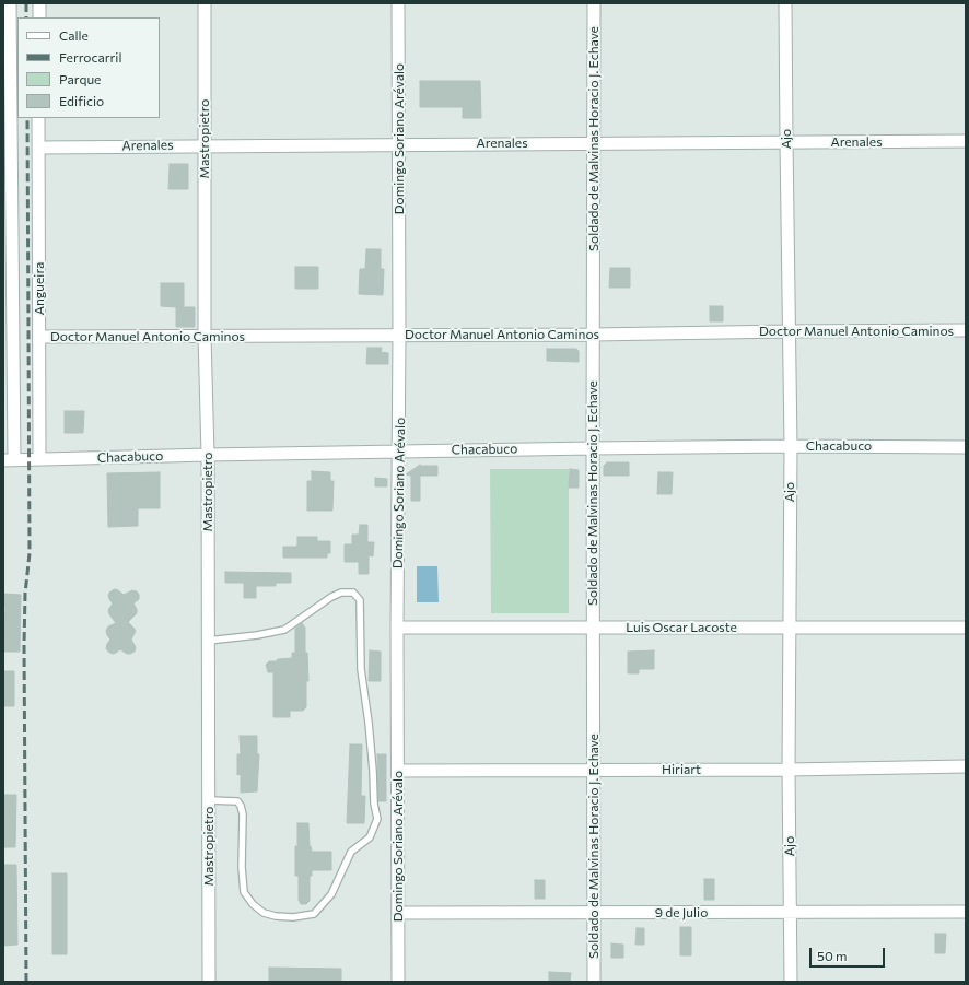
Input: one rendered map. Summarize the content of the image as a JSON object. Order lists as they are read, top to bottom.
{
  "streets": {
    "street": [
      "Mastropietro",
      "Domingo Soriano Arévalo",
      "Soldado de Malvinas Horacio J. Echave",
      "Ajo",
      "Arenales",
      "Angueira",
      "Doctor Manuel Antonio Caminos",
      "Chacabuco",
      "Luis Oscar Lacoste",
      "Hiriart",
      "9 de Julio"
    ]
  },
  "crossings": [
    ["Mastropietro", "Arenales"],
    ["Mastropietro", "Doctor Manuel Antonio Caminos"],
    ["Mastropietro", "Chacabuco"],
    ["Domingo Soriano Arévalo", "Arenales"],
    ["Domingo Soriano Arévalo", "Doctor Manuel Antonio Caminos"],
    ["Domingo Soriano Arévalo", "Chacabuco"],
    ["Domingo Soriano Arévalo", "Luis Oscar Lacoste"],
    ["Domingo Soriano Arévalo", "Hiriart"],
    ["Domingo Soriano Arévalo", "9 de Julio"],
    ["Soldado de Malvinas Horacio J. Echave", "Arenales"],
    ["Soldado de Malvinas Horacio J. Echave", "Doctor Manuel Antonio Caminos"],
    ["Soldado de Malvinas Horacio J. Echave", "Chacabuco"],
    ["Soldado de Malvinas Horacio J. Echave", "Luis Oscar Lacoste"],
    ["Soldado de Malvinas Horacio J. Echave", "Hiriart"],
    ["Soldado de Malvinas Horacio J. Echave", "9 de Julio"],
    ["Ajo", "Arenales"],
    ["Ajo", "Doctor Manuel Antonio Caminos"],
    ["Ajo", "Chacabuco"],
    ["Ajo", "Luis Oscar Lacoste"],
    ["Ajo", "Hiriart"],
    ["Ajo", "9 de Julio"],
    ["Arenales", "Angueira"],
    ["Angueira", "Doctor Manuel Antonio Caminos"],
    ["Angueira", "Chacabuco"]
  ],
  "legend": [
    "Calle",
    "Ferrocarril",
    "Parque",
    "Edificio"
  ],
  "scale_bar": "50 m"
}
